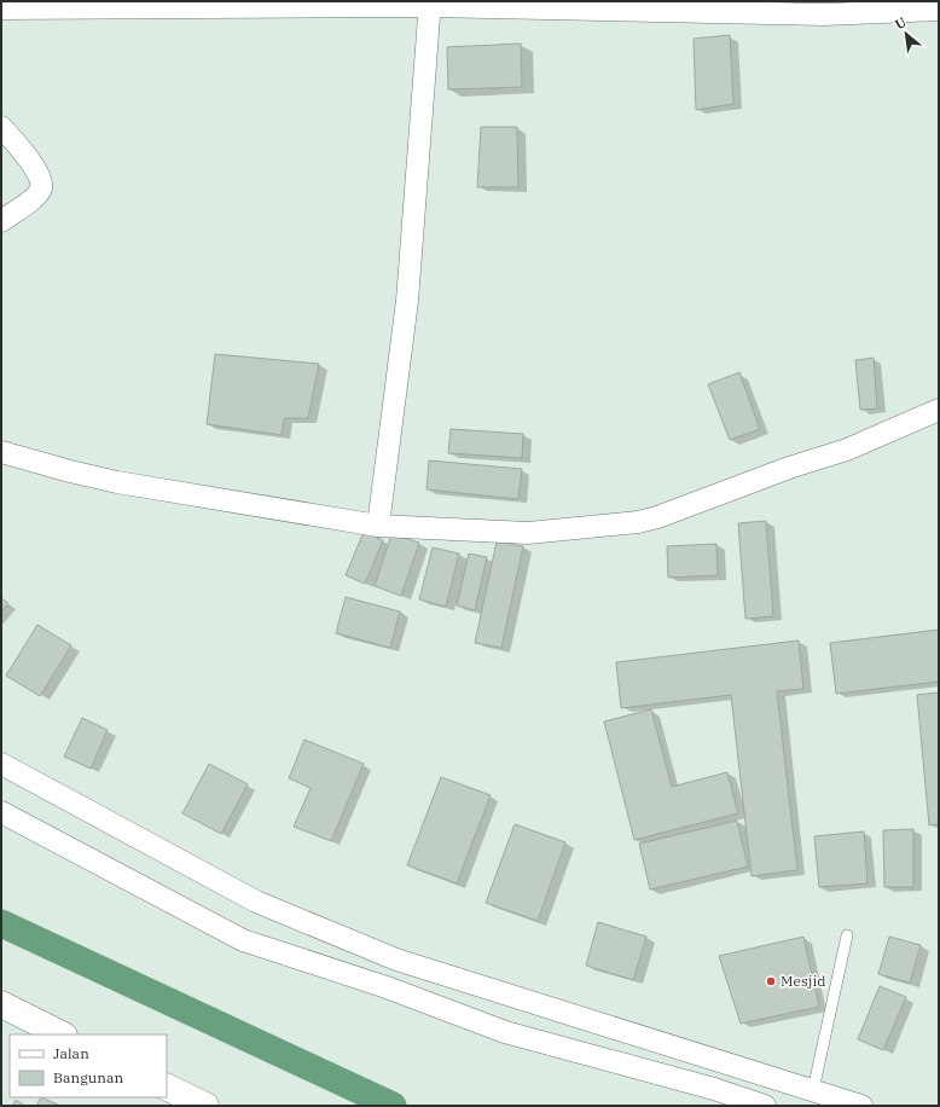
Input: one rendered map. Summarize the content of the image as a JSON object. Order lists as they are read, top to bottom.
{
  "places": ["Mesjid"],
  "legend": ["Jalan", "Bangunan"],
  "north": "top left"
}
